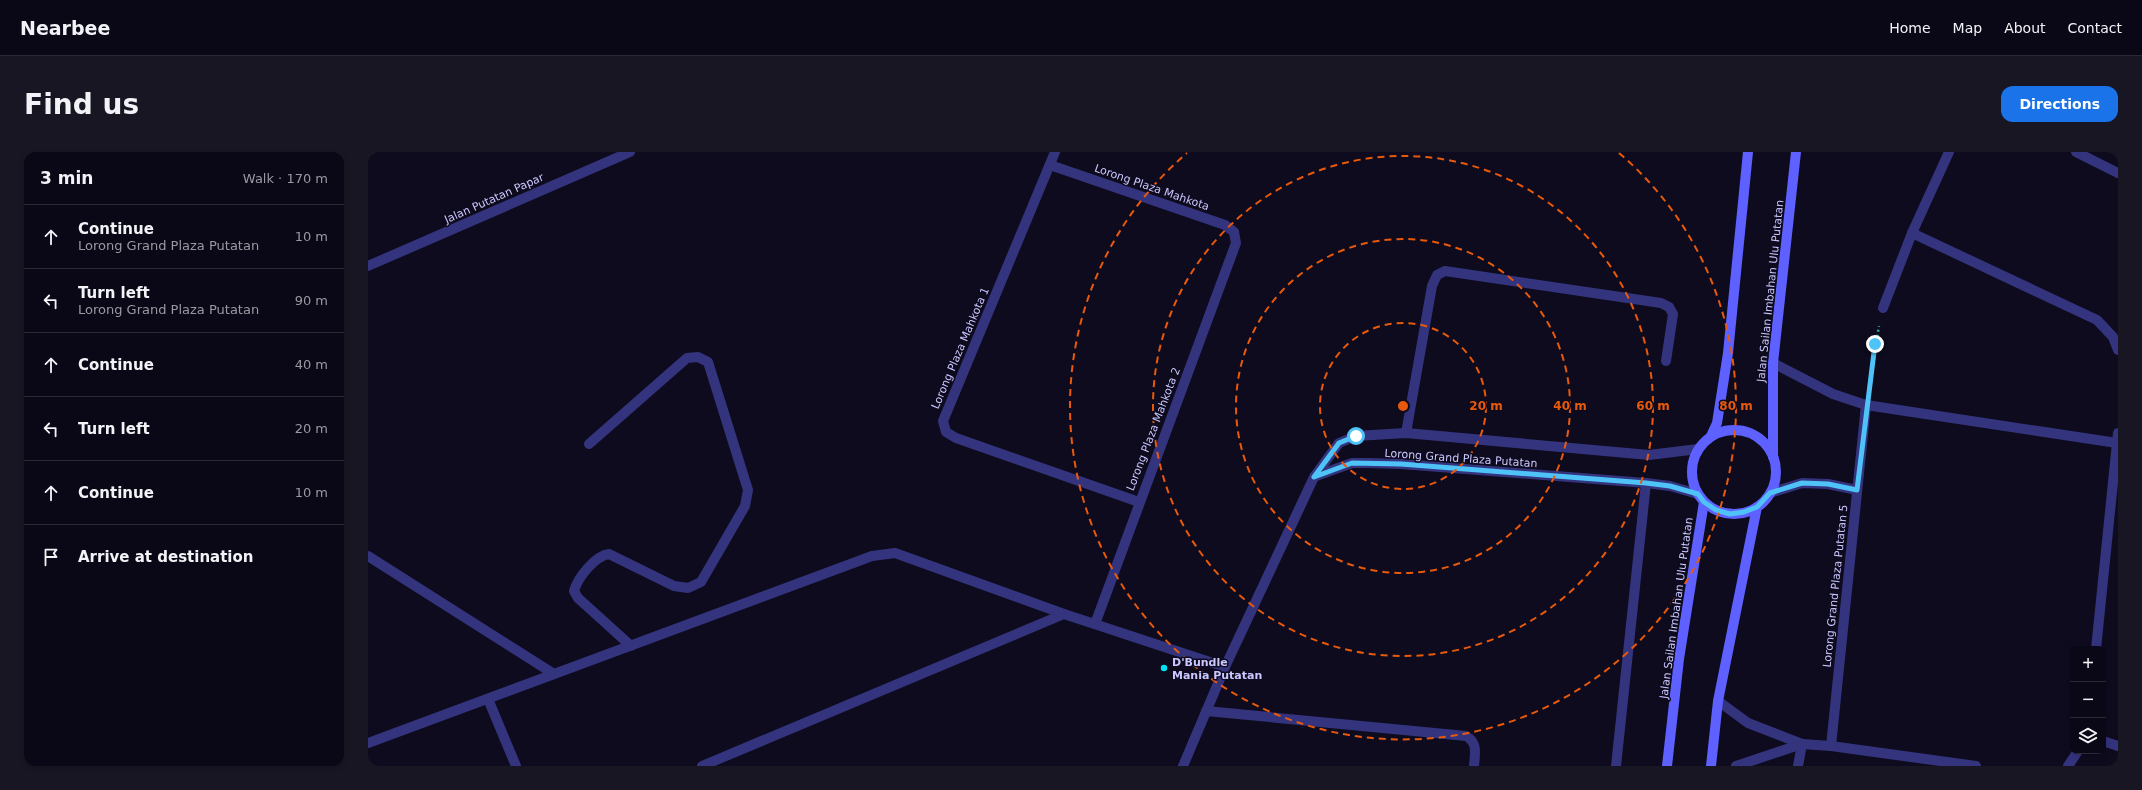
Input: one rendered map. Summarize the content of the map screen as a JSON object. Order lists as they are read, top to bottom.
{
  "streets": {
    "street": [
      "Lorong Plaza Mahkota",
      "Jalan Putatan Papar",
      "Jalan Sailan Imbahan Ulu Putatan",
      "Lorong Plaza Mahkota 1",
      "Lorong Plaza Mahkota 2",
      "Lorong Grand Plaza Putatan",
      "Lorong Grand Plaza Putatan 5"
    ]
  },
  "crossings": [
    ["Lorong Plaza Mahkota", "Lorong Plaza Mahkota 1"],
    ["Lorong Plaza Mahkota", "Lorong Plaza Mahkota 2"],
    ["Jalan Sailan Imbahan Ulu Putatan", "Lorong Grand Plaza Putatan"],
    ["Lorong Plaza Mahkota 1", "Lorong Plaza Mahkota 2"]
  ],
  "places": ["D'Bundle Mania Putatan"],
  "page": {
    "header": "Nearbee",
    "nav": [
      "Home",
      "Map",
      "About",
      "Contact"
    ],
    "buttons": "Directions",
    "title": "Find us",
    "heading": ["3 min", "Walk · 170 m"],
    "list": [
      ["Continue", "Lorong Grand Plaza Putatan", "10 m"],
      ["Turn left", "Lorong Grand Plaza Putatan", "90 m"],
      ["Continue", "40 m"],
      ["Turn left", "20 m"],
      ["Continue", "10 m"],
      "Arrive at destination"
    ],
    "map_buttons": ["+", "−"]
  },
  "rings": [
    "20 m",
    "40 m",
    "60 m",
    "80 m"
  ]
}
